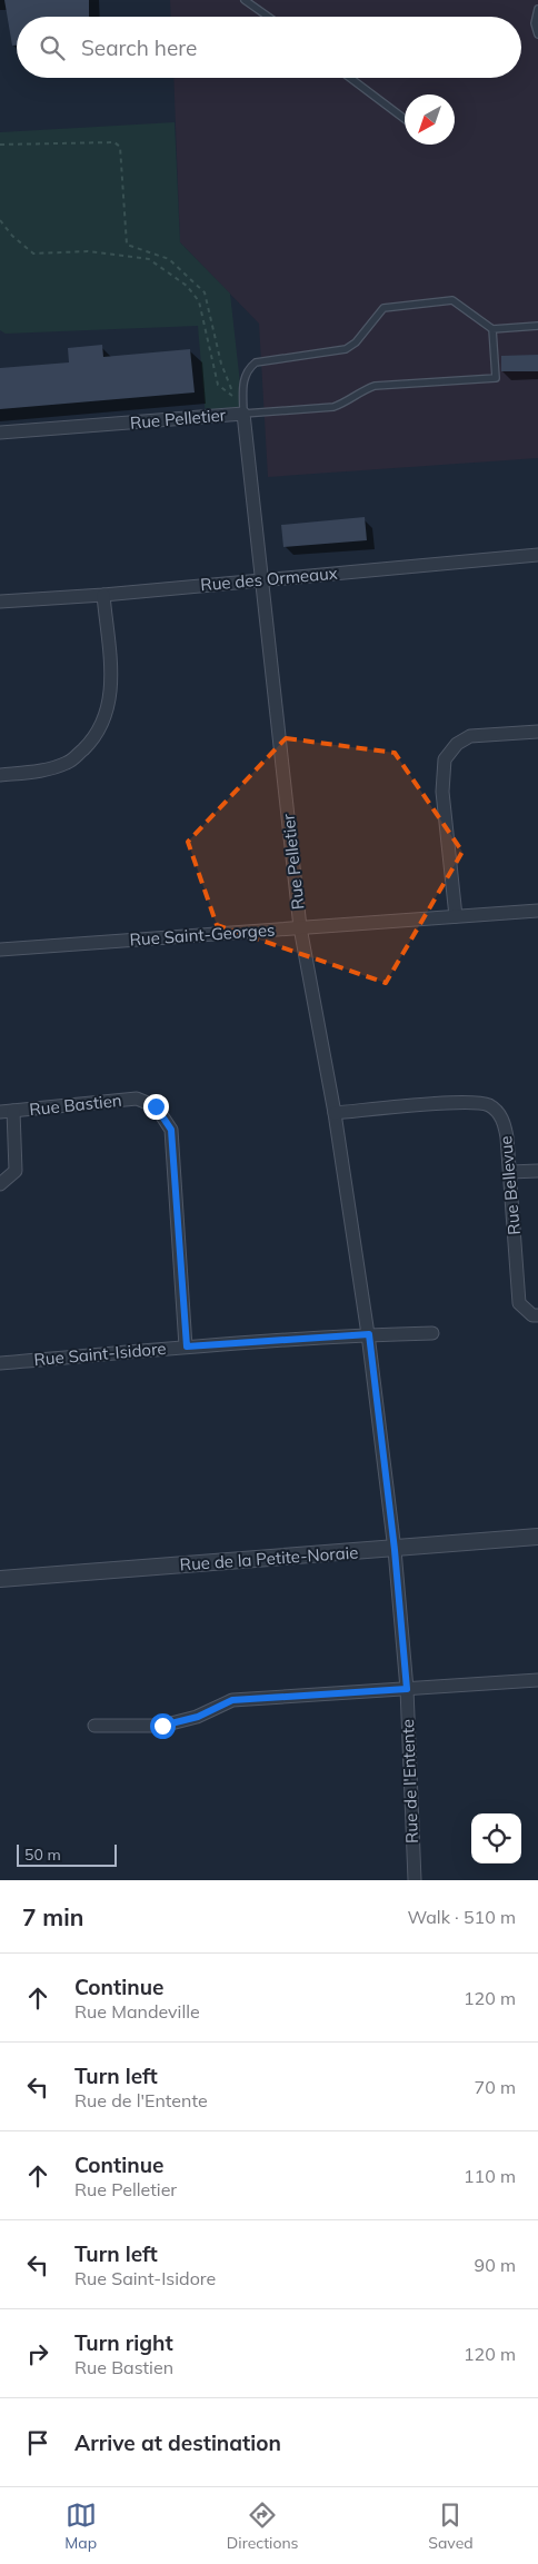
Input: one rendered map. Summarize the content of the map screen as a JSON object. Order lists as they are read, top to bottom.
{
  "streets": {
    "street": [
      "Rue Pelletier",
      "Rue des Ormeaux",
      "Rue Saint-Georges",
      "Rue Bastien",
      "Rue Bellevue",
      "Rue Saint-Isidore",
      "Rue de la Petite-Noraie",
      "Rue de l'Entente"
    ]
  },
  "crossings": [
    ["Rue Pelletier", "Rue des Ormeaux"],
    ["Rue Pelletier", "Rue Saint-Georges"],
    ["Rue Pelletier", "Rue Bellevue"],
    ["Rue Pelletier", "Rue Saint-Isidore"],
    ["Rue Pelletier", "Rue de la Petite-Noraie"],
    ["Rue Pelletier", "Rue de l'Entente"],
    ["Rue Bastien", "Rue Saint-Isidore"],
    ["Rue de la Petite-Noraie", "Rue de l'Entente"]
  ],
  "scale_bar": "50 m",
  "north": "bottom left",
  "page": {
    "search": "Search here",
    "scale": "50 m",
    "heading": ["7 min", "Walk · 510 m"],
    "list": [
      ["Continue", "Rue Mandeville", "120 m"],
      ["Turn left", "Rue de l'Entente", "70 m"],
      ["Continue", "Rue Pelletier", "110 m"],
      ["Turn left", "Rue Saint-Isidore", "90 m"],
      ["Turn right", "Rue Bastien", "120 m"],
      "Arrive at destination"
    ],
    "nav": ["Map", "Directions", "Saved"]
  }
}
